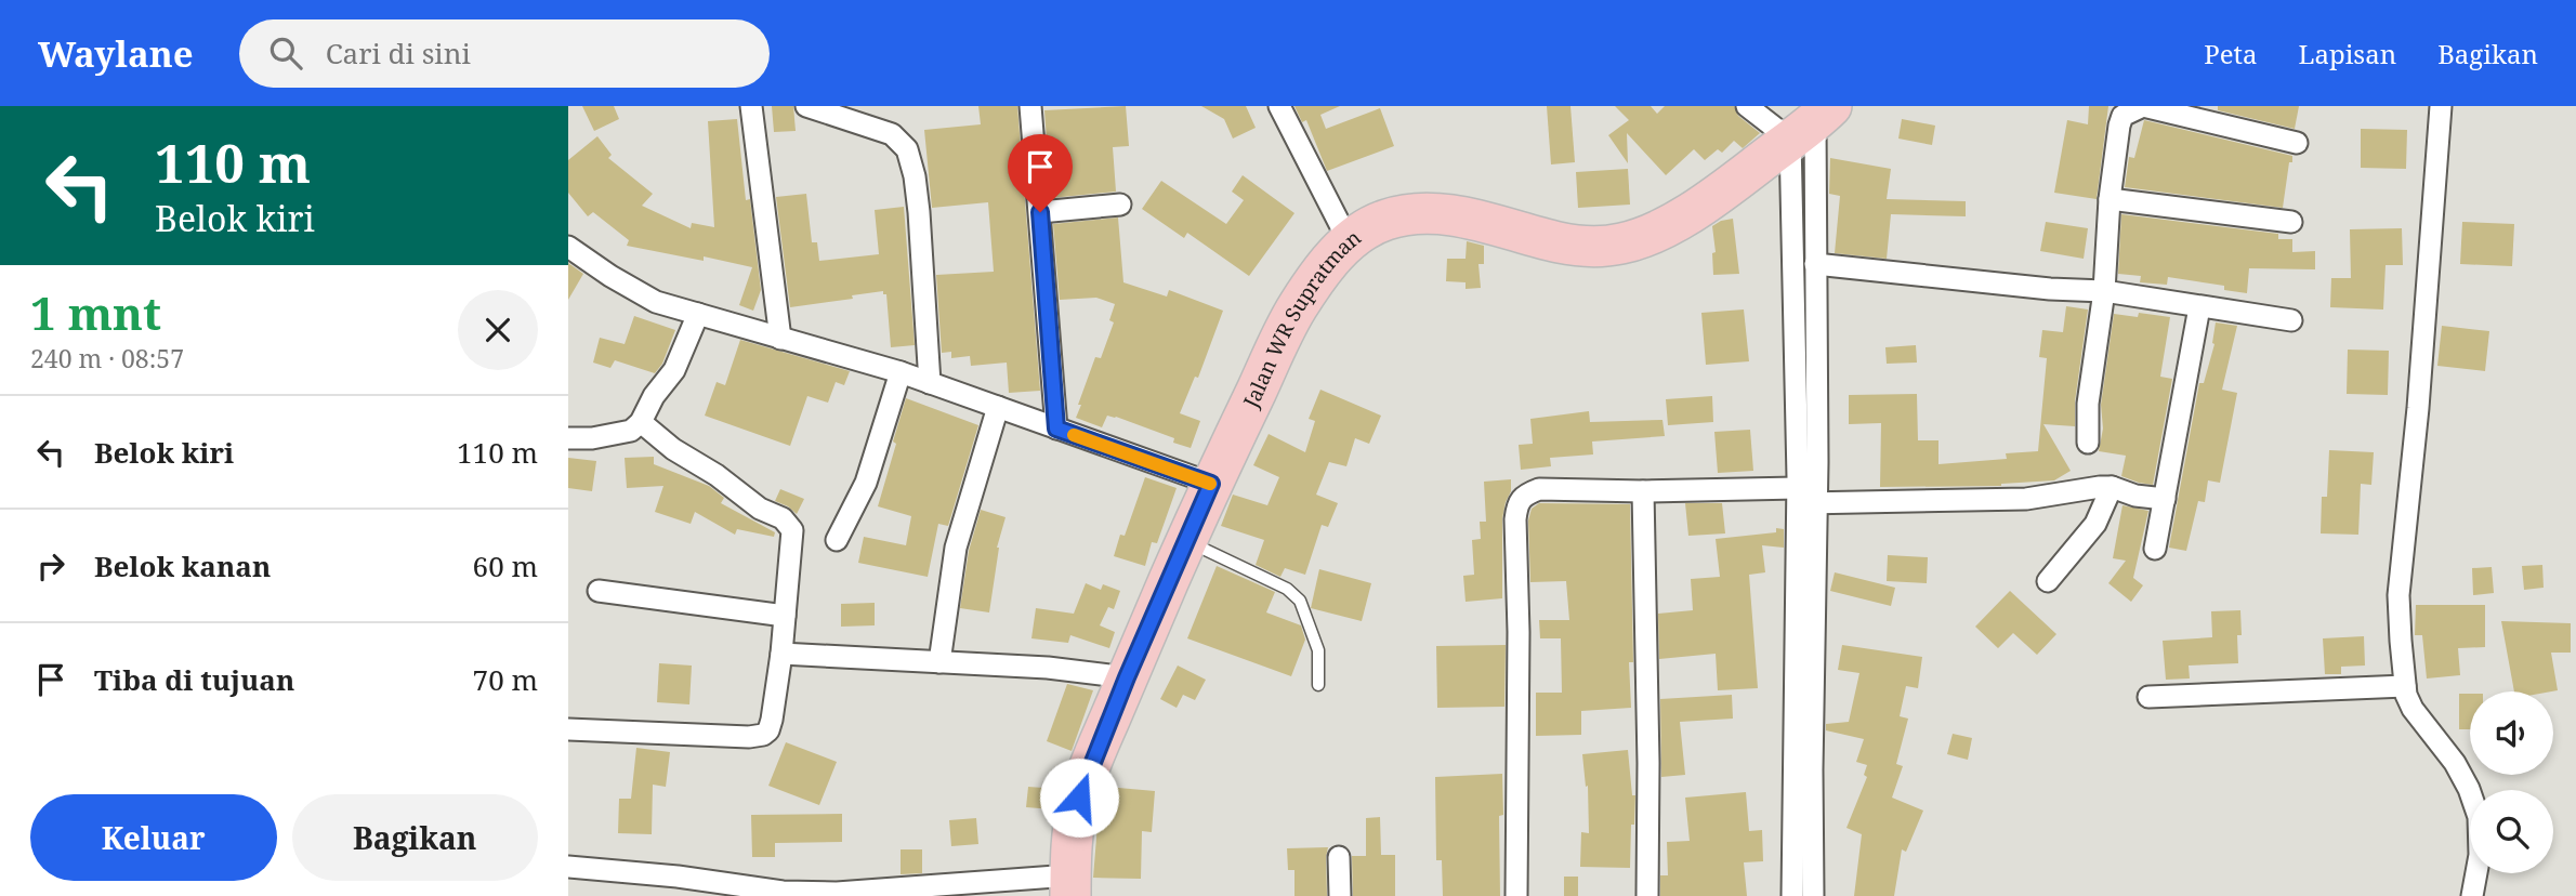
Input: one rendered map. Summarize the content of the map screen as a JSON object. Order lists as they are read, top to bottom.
{
  "streets": {
    "highway": ["Jalan WR Supratman"]
  },
  "page": {
    "header": "Waylane",
    "search": "Cari di sini",
    "nav": ["Peta", "Lapisan", "Bagikan"],
    "turn": ["110 m", "Belok kiri"],
    "heading": ["1 mnt", "240 m · 08:57"],
    "list": [
      {
        "name": "Belok kiri",
        "value": "110 m"
      },
      {
        "name": "Belok kanan",
        "value": "60 m"
      },
      {
        "name": "Tiba di tujuan",
        "value": "70 m"
      }
    ],
    "buttons": ["Keluar", "Bagikan"]
  }
}
